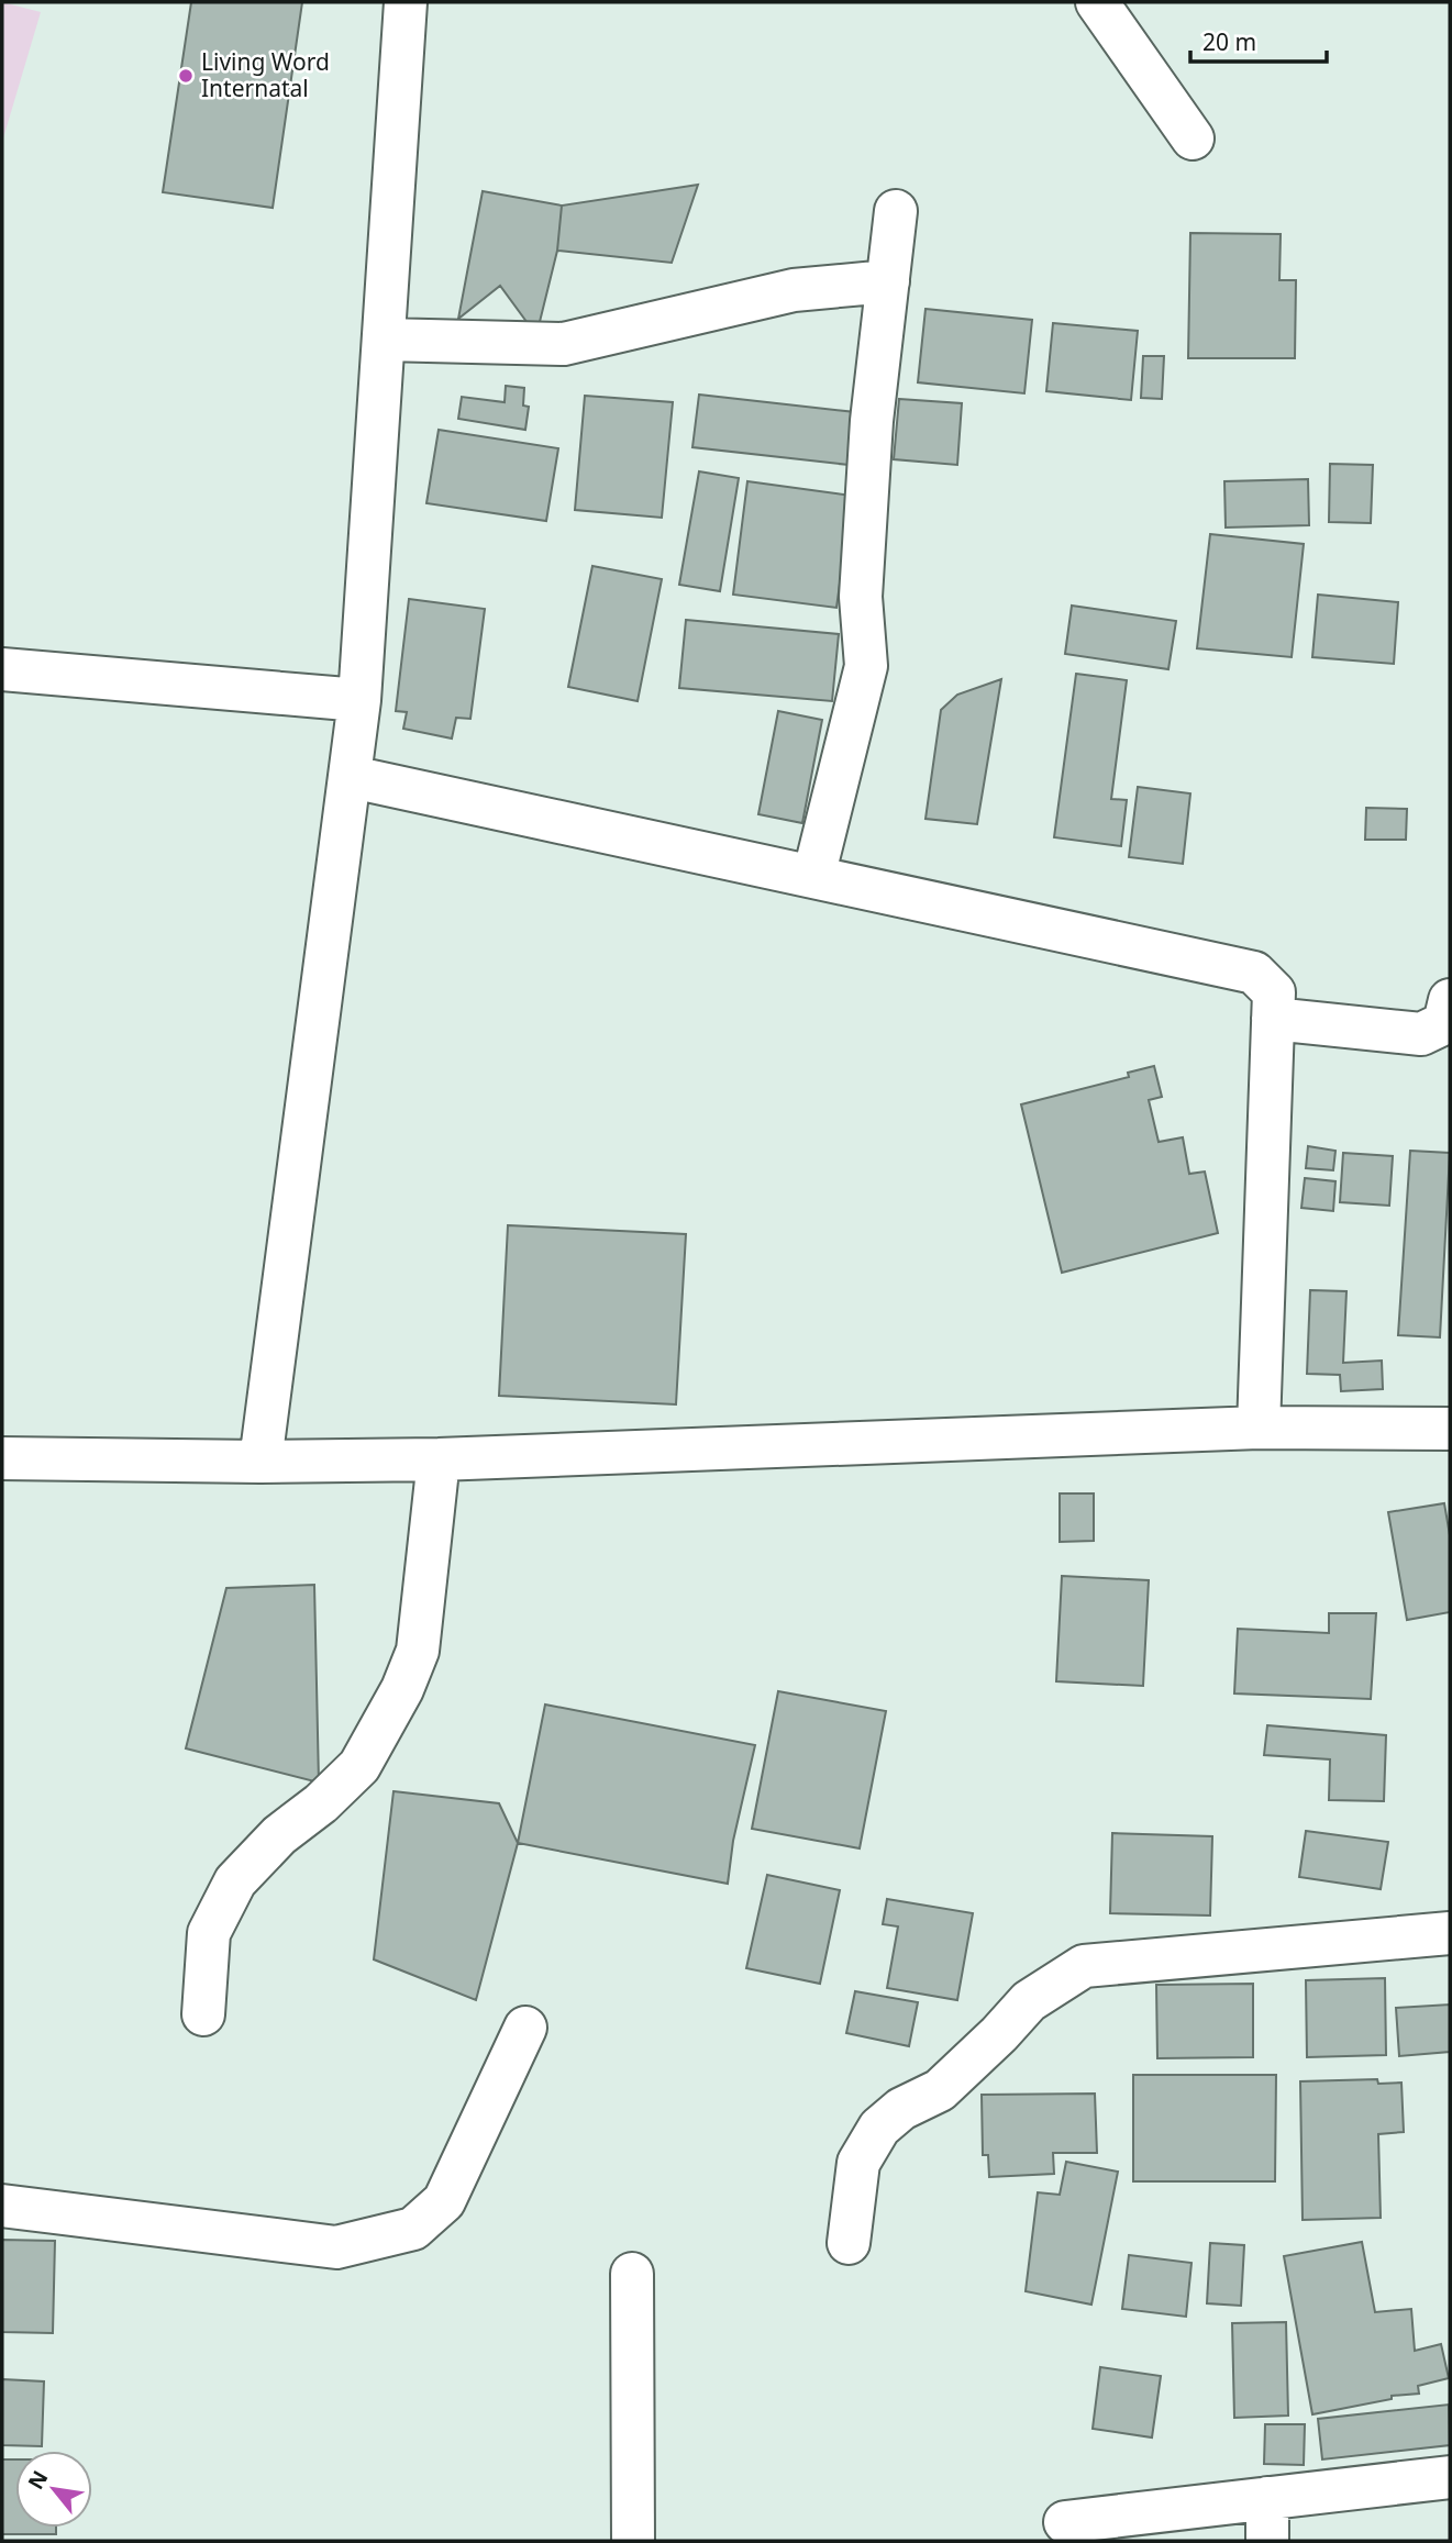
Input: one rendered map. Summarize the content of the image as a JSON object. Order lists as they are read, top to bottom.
{
  "places": ["Living Word Internatal"],
  "scale_bar": "20 m",
  "north": "top left"
}
